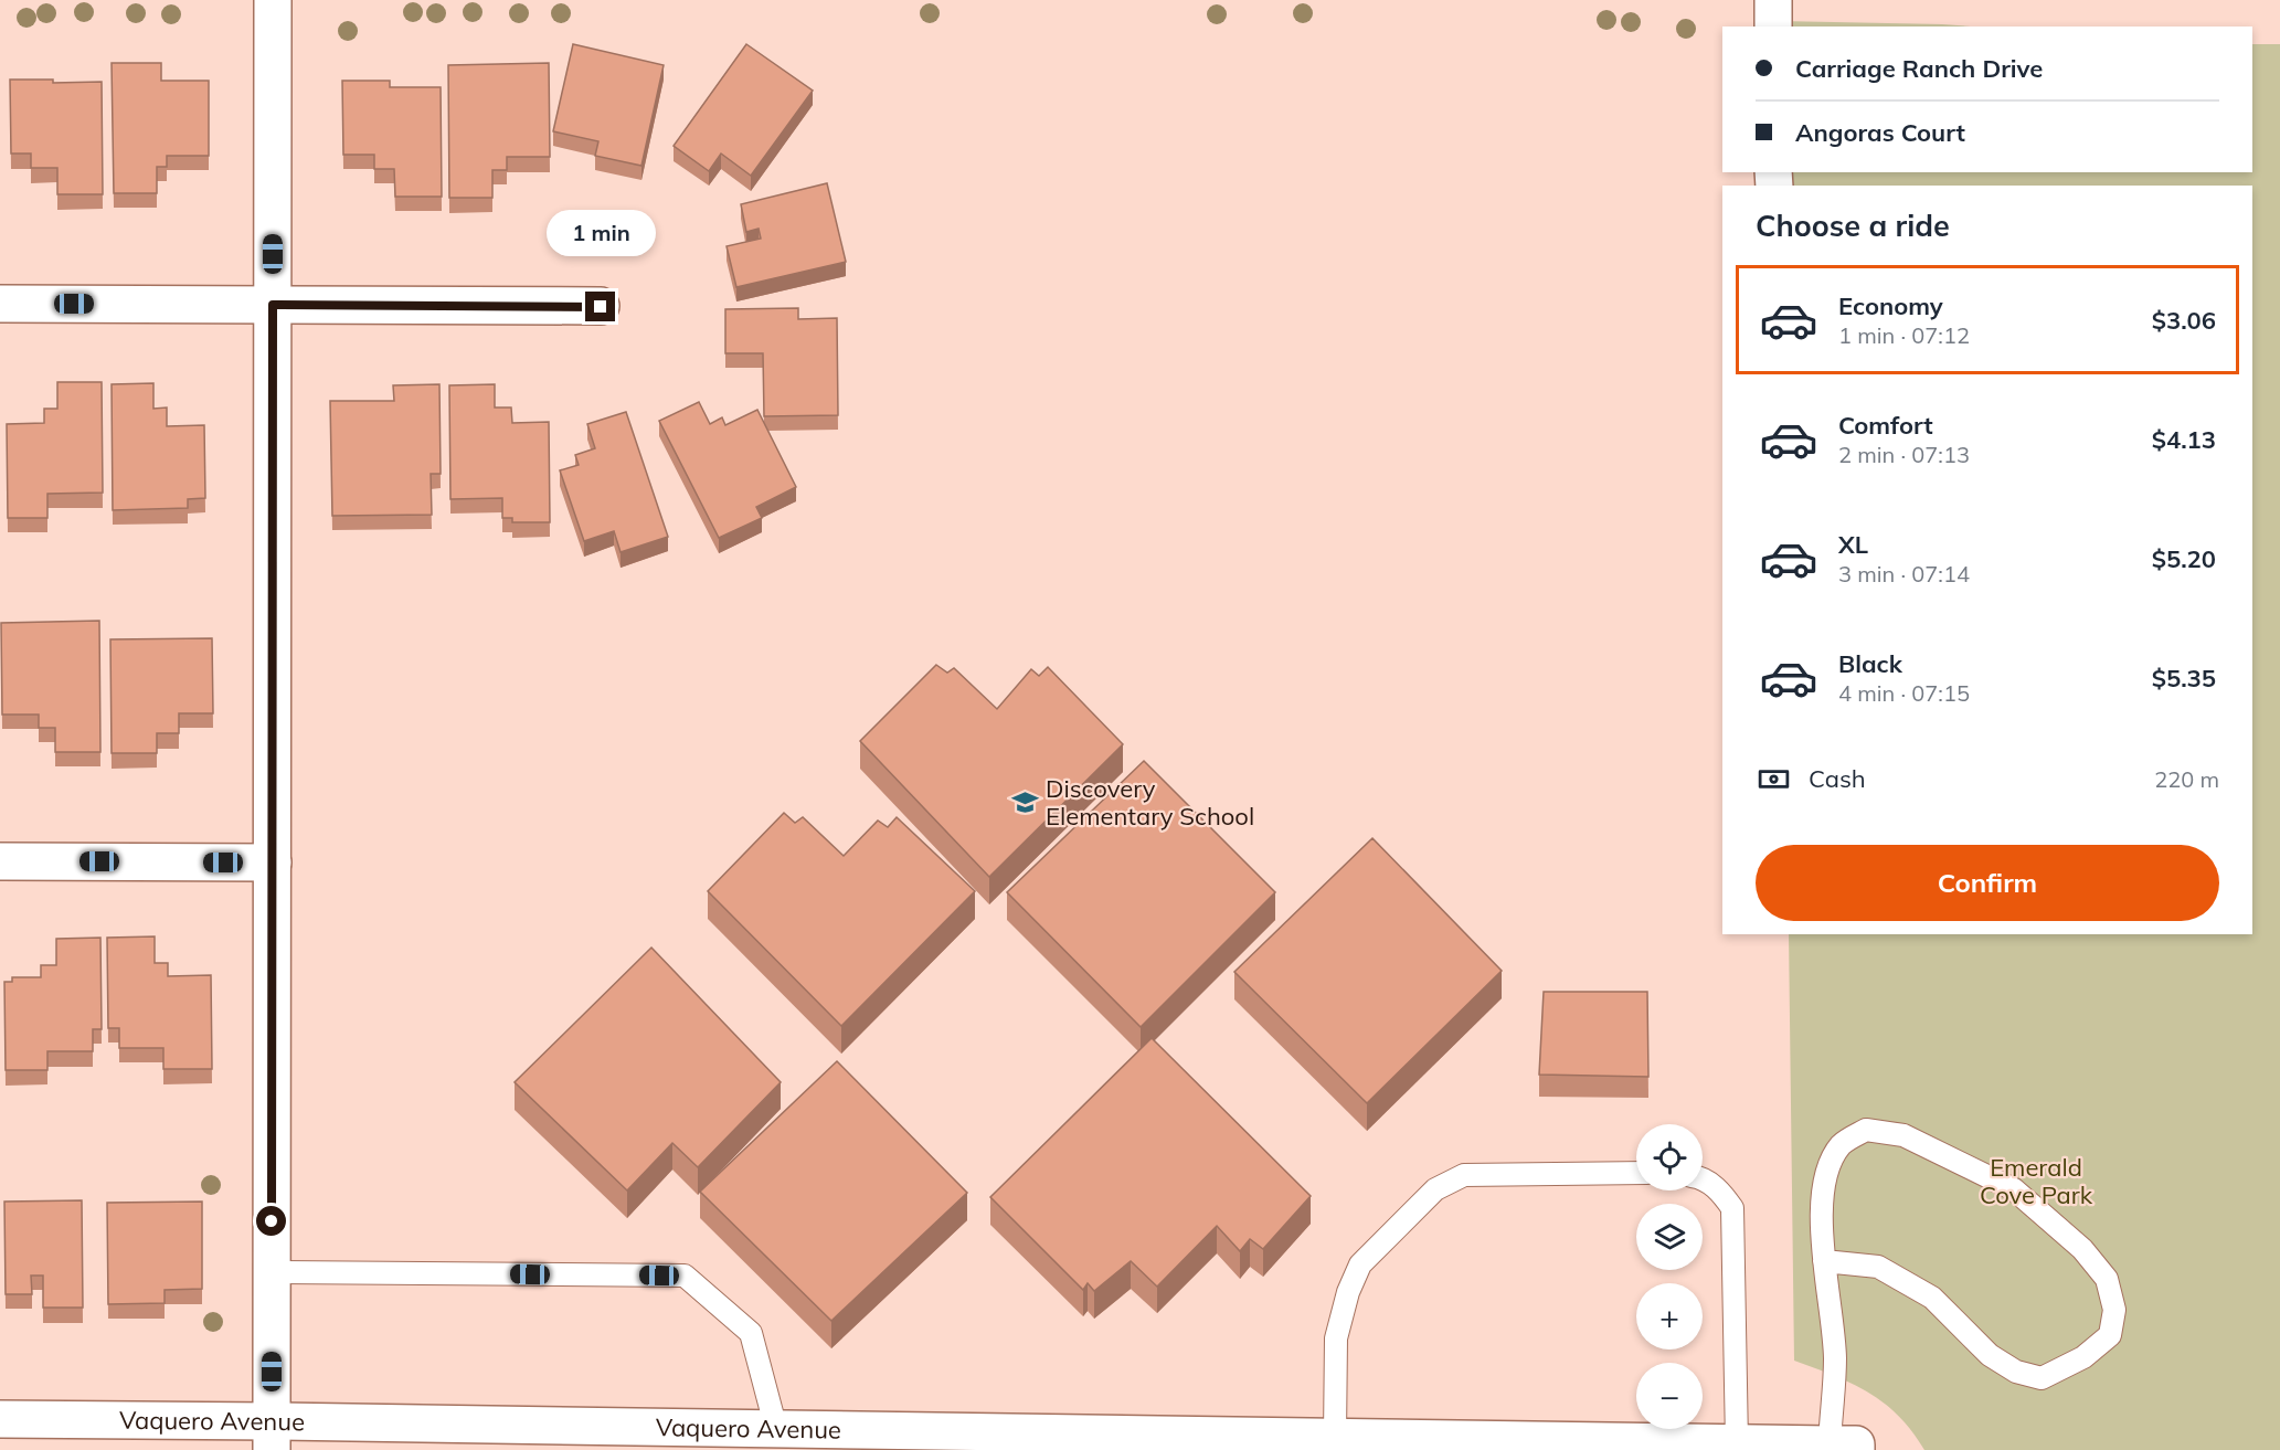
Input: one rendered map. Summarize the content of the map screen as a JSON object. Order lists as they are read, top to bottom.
{
  "streets": {
    "street": ["Vaquero Avenue"]
  },
  "parks": ["Emerald Cove Park"],
  "places": {
    "school or university": ["Discovery Elementary School"]
  },
  "page": {
    "banner": ["Carriage Ranch Drive", "Angoras Court"],
    "heading": "Choose a ride",
    "bubble": "1 min",
    "list": [
      {
        "name": "Economy",
        "note": "1 min · 07:12",
        "value": "$3.06"
      },
      {
        "name": "Comfort",
        "note": "2 min · 07:13",
        "value": "$4.13"
      },
      {
        "name": "XL",
        "note": "3 min · 07:14",
        "value": "$5.20"
      },
      {
        "name": "Black",
        "note": "4 min · 07:15",
        "value": "$5.35"
      }
    ],
    "pay": ["Cash", "220 m"],
    "buttons": "Confirm",
    "map_buttons": ["+", "−"]
  }
}
